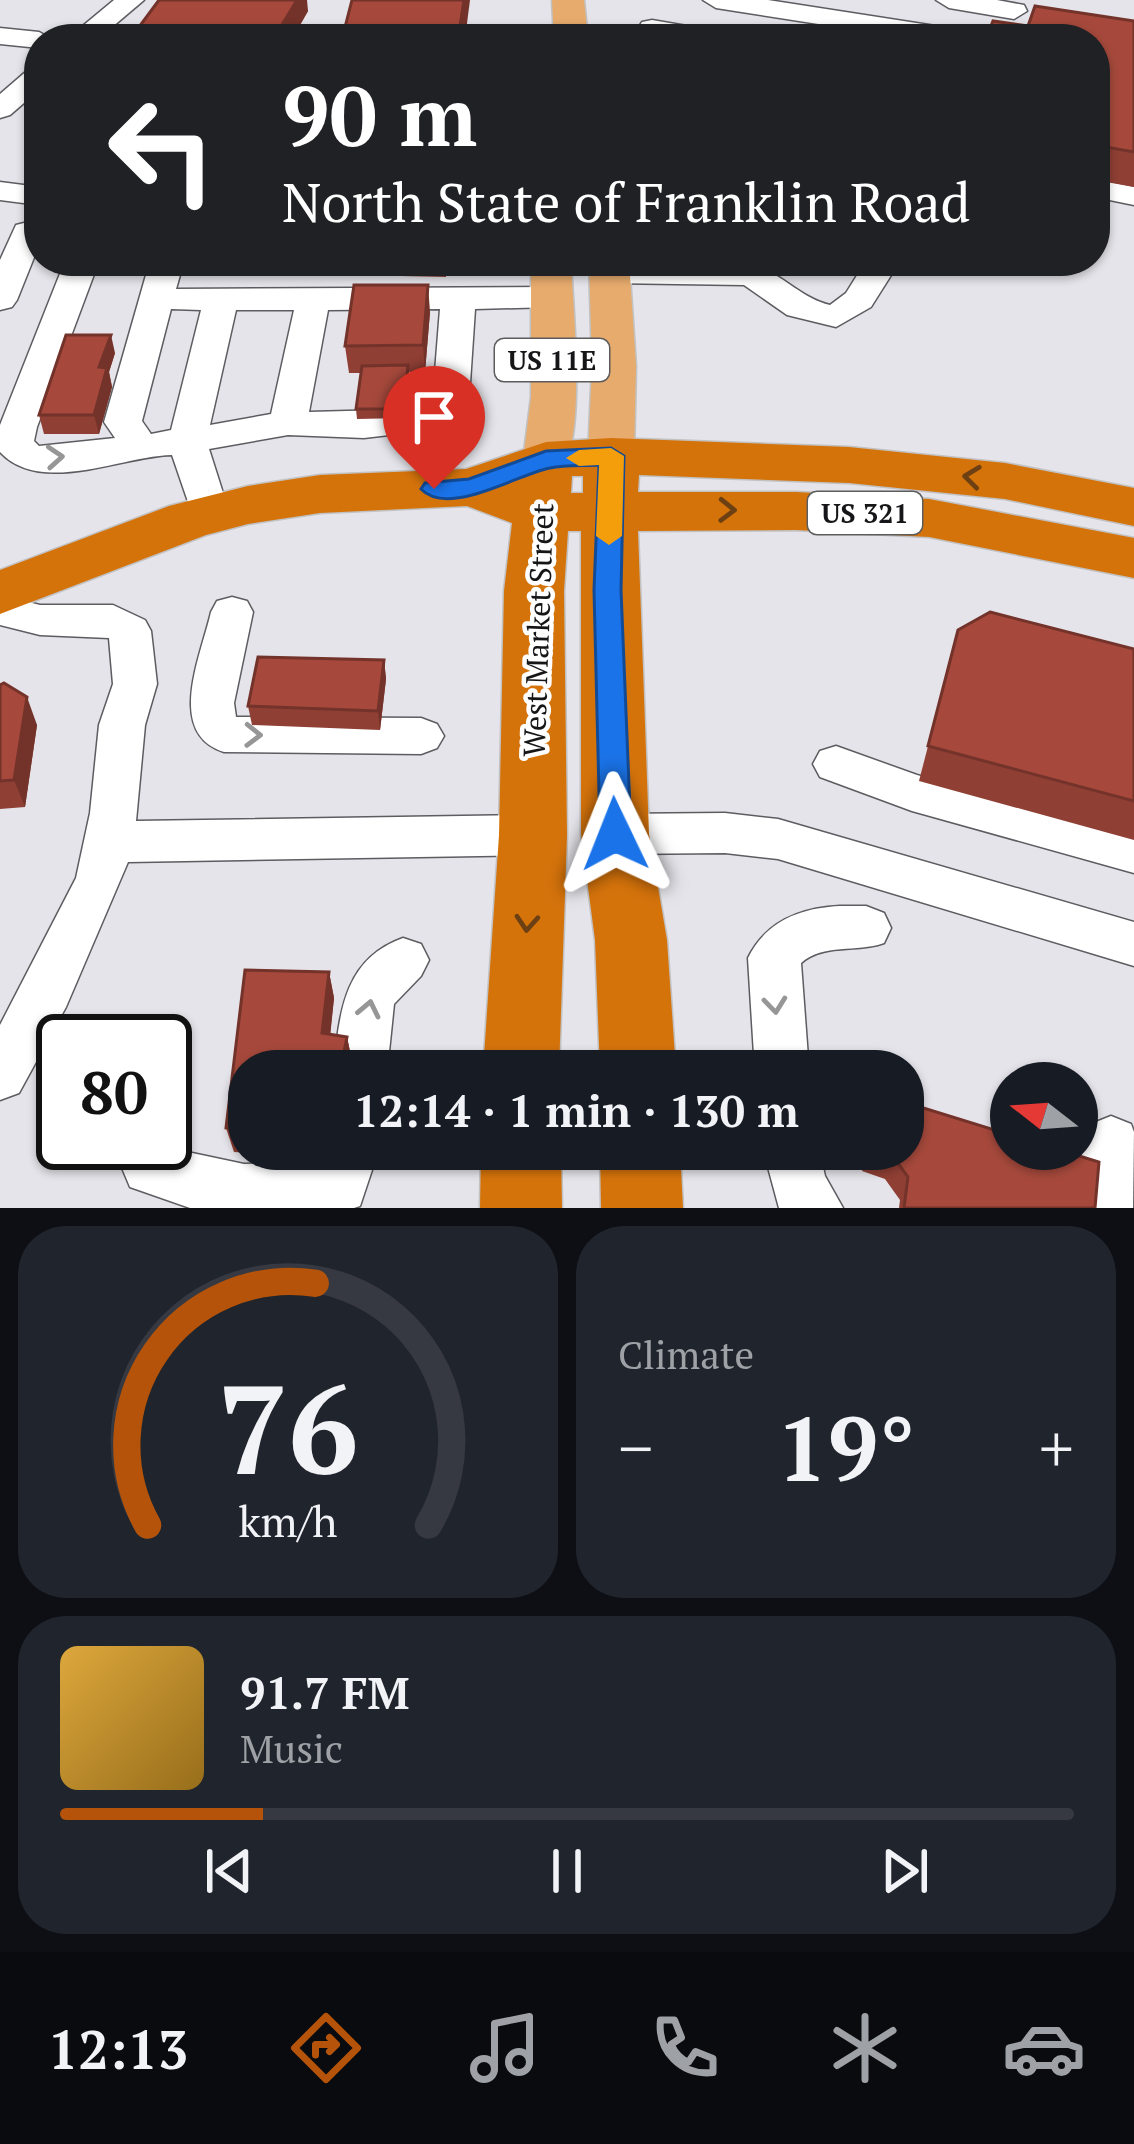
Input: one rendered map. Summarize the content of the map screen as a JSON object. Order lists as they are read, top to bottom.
{
  "streets": {
    "highway": ["US 11E", "US 321", "West Market Street"]
  },
  "crossings": [
    ["US 11E", "US 321"]
  ],
  "north": "left",
  "page": {
    "turn": ["90 m", "North State of Franklin Road"],
    "limit": "80",
    "trip": "12:14 · 1 min · 130 m",
    "tile": "Climate",
    "heat": ["−", "19°", "+"],
    "song": ["91.7 FM", "Music"],
    "tabs": "12:13",
    "gauge": ["76", "km/h"]
  }
}
